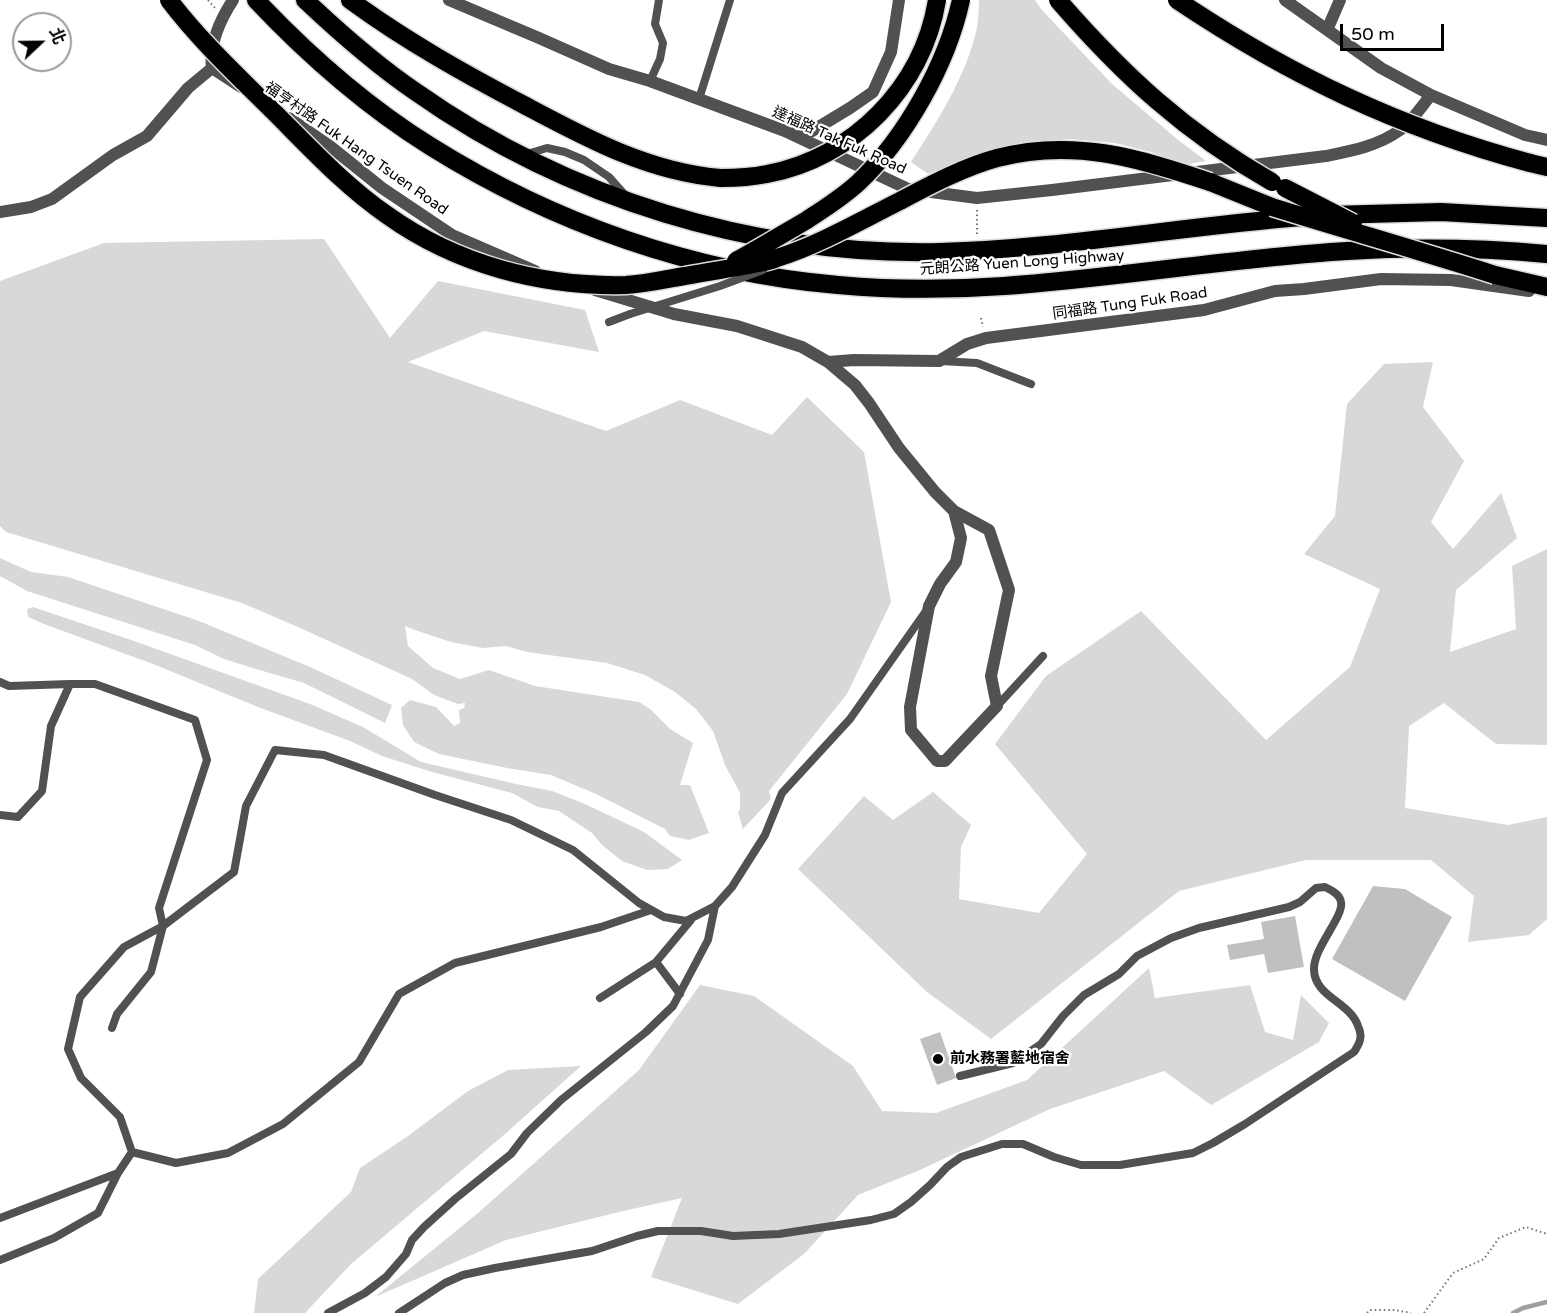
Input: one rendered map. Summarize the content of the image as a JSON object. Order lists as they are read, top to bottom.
{
  "streets": {
    "highway": ["元朗公路 Yuen Long Highway"],
    "street": ["達福路 Tak Fuk Road", "福亨村路 Fuk Hang Tsuen Road", "同福路 Tung Fuk Road"]
  },
  "places": ["前水務署藍地宿舍"],
  "scale_bar": "50 m",
  "north": "right"
}
